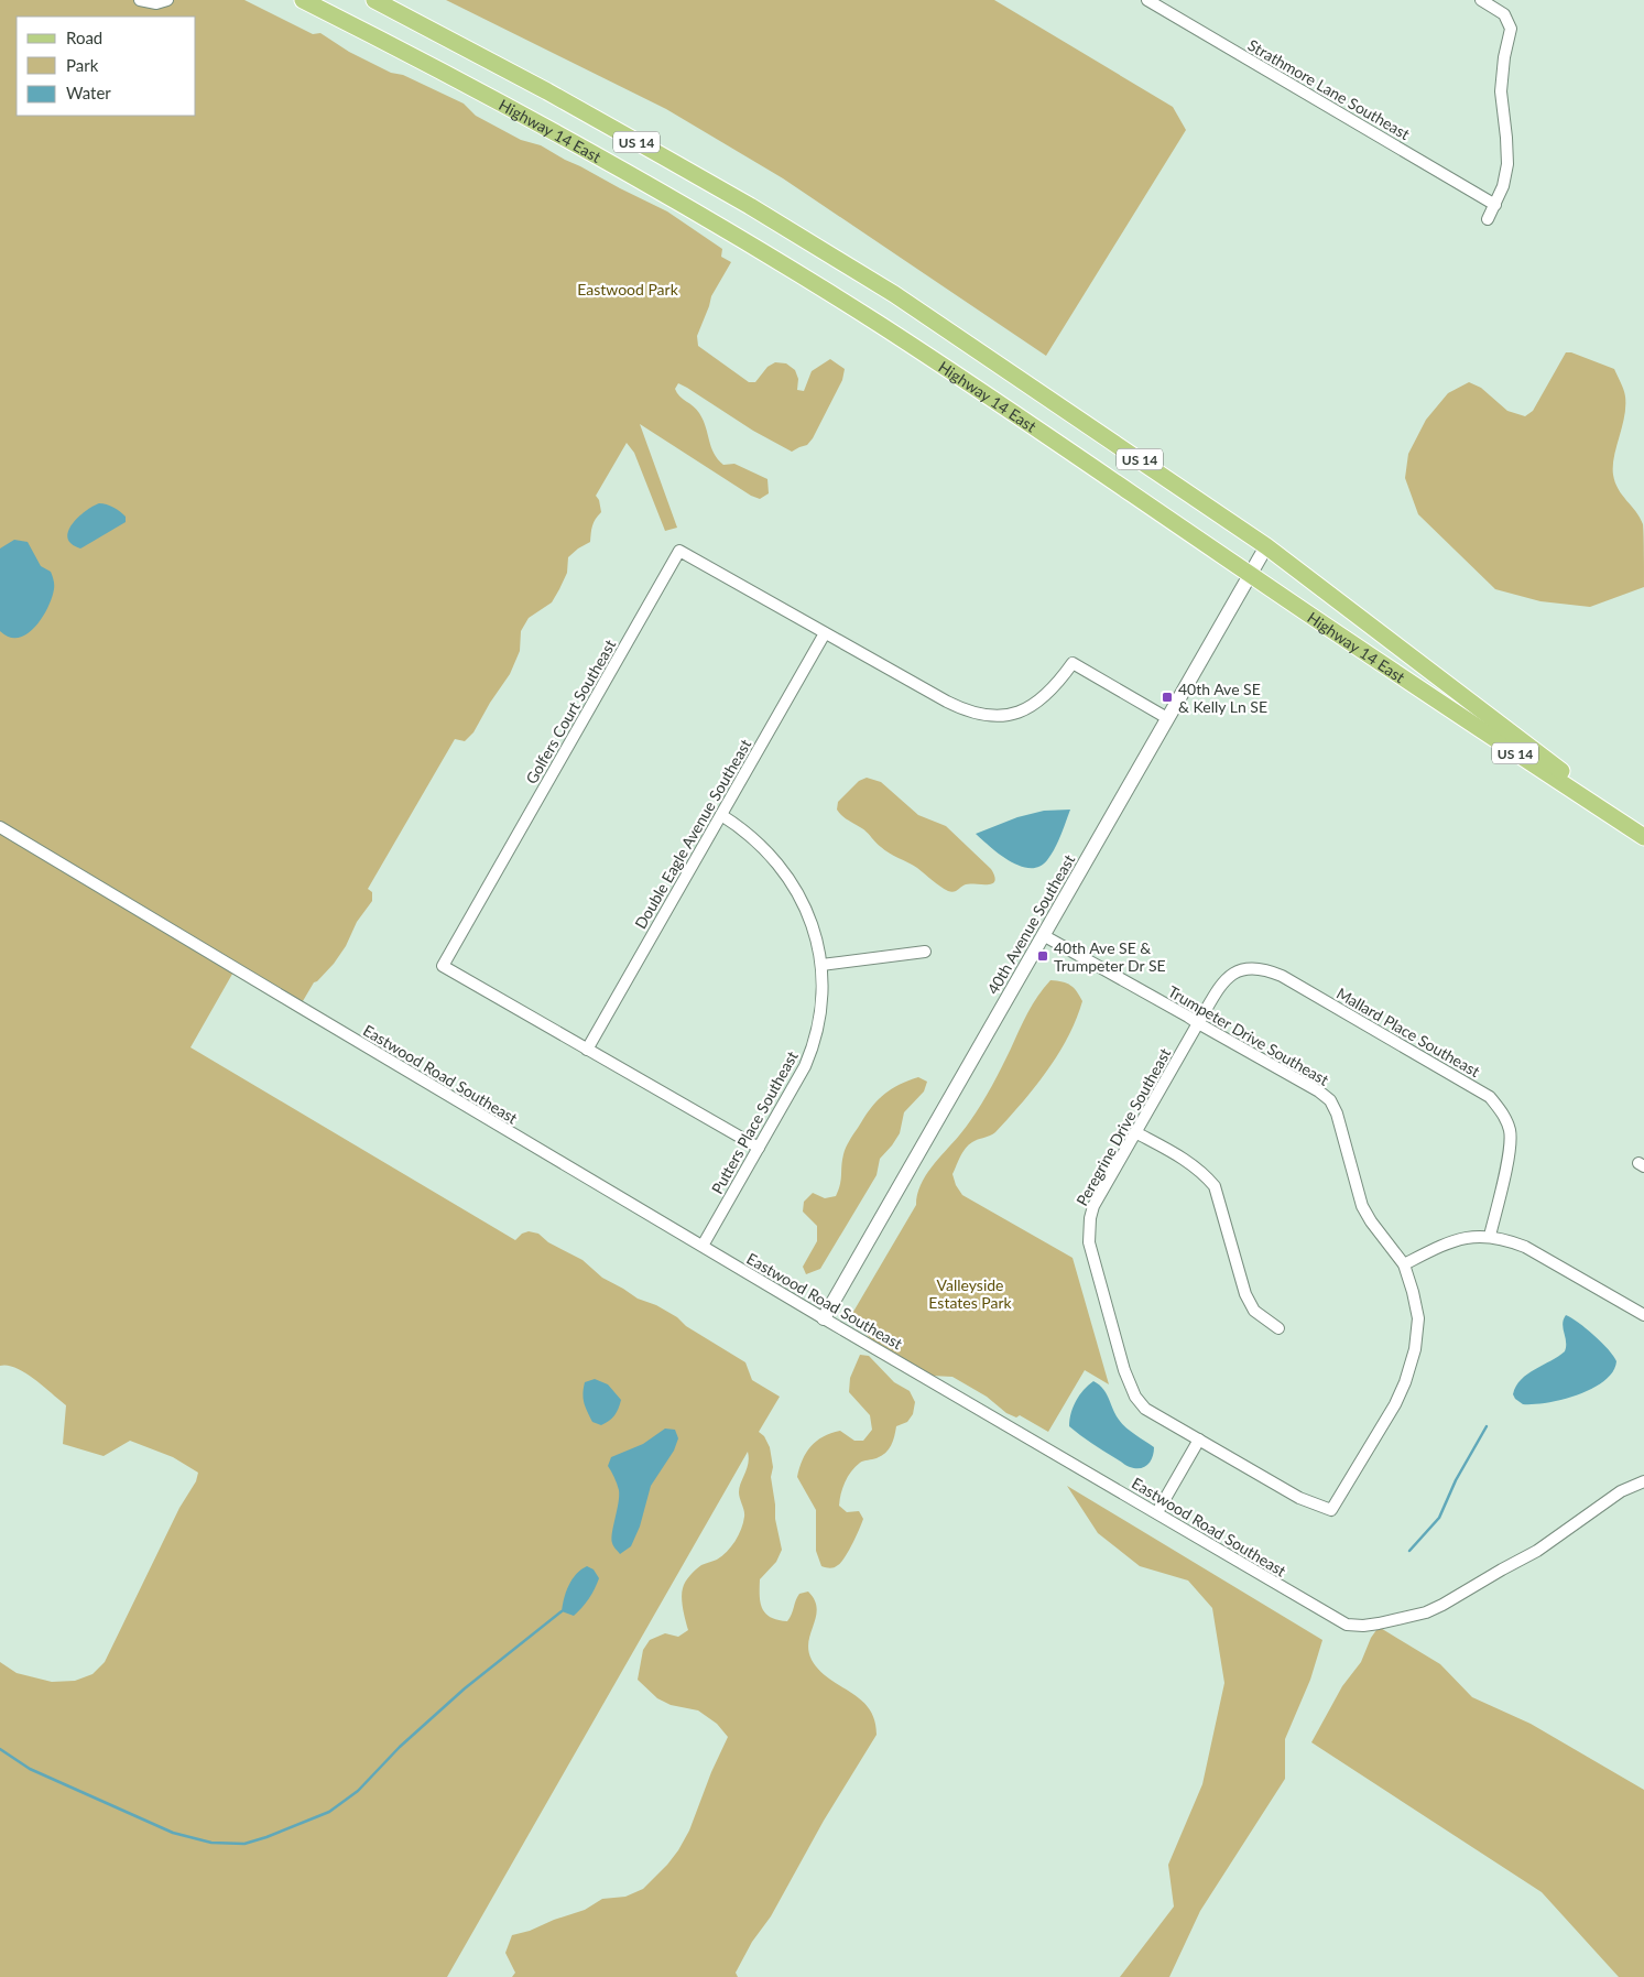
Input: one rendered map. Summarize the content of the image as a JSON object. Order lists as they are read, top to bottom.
{
  "streets": {
    "main road": ["Highway 14 East", "US 14"],
    "street": [
      "Strathmore Lane Southeast",
      "Golfers Court Southeast",
      "Double Eagle Avenue Southeast",
      "40th Avenue Southeast",
      "Mallard Place Southeast",
      "Trumpeter Drive Southeast",
      "Eastwood Road Southeast",
      "Putters Place Southeast",
      "Peregrine Drive Southeast"
    ]
  },
  "crossings": [
    ["Highway 14 East", "40th Avenue Southeast"],
    ["Golfers Court Southeast", "Double Eagle Avenue Southeast"],
    ["Golfers Court Southeast", "40th Avenue Southeast"],
    ["Golfers Court Southeast", "Putters Place Southeast"],
    ["Double Eagle Avenue Southeast", "Putters Place Southeast"],
    ["40th Avenue Southeast", "Trumpeter Drive Southeast"],
    ["40th Avenue Southeast", "Eastwood Road Southeast"],
    ["Mallard Place Southeast", "Trumpeter Drive Southeast"],
    ["Mallard Place Southeast", "Peregrine Drive Southeast"],
    ["Trumpeter Drive Southeast", "Peregrine Drive Southeast"],
    ["Eastwood Road Southeast", "Putters Place Southeast"]
  ],
  "parks": ["Eastwood Park", "Valleyside Estates Park"],
  "places": {
    "transit": ["40th Ave SE & Kelly Ln SE", "40th Ave SE & Trumpeter Dr SE"]
  },
  "legend": ["Road", "Park", "Water"]
}
